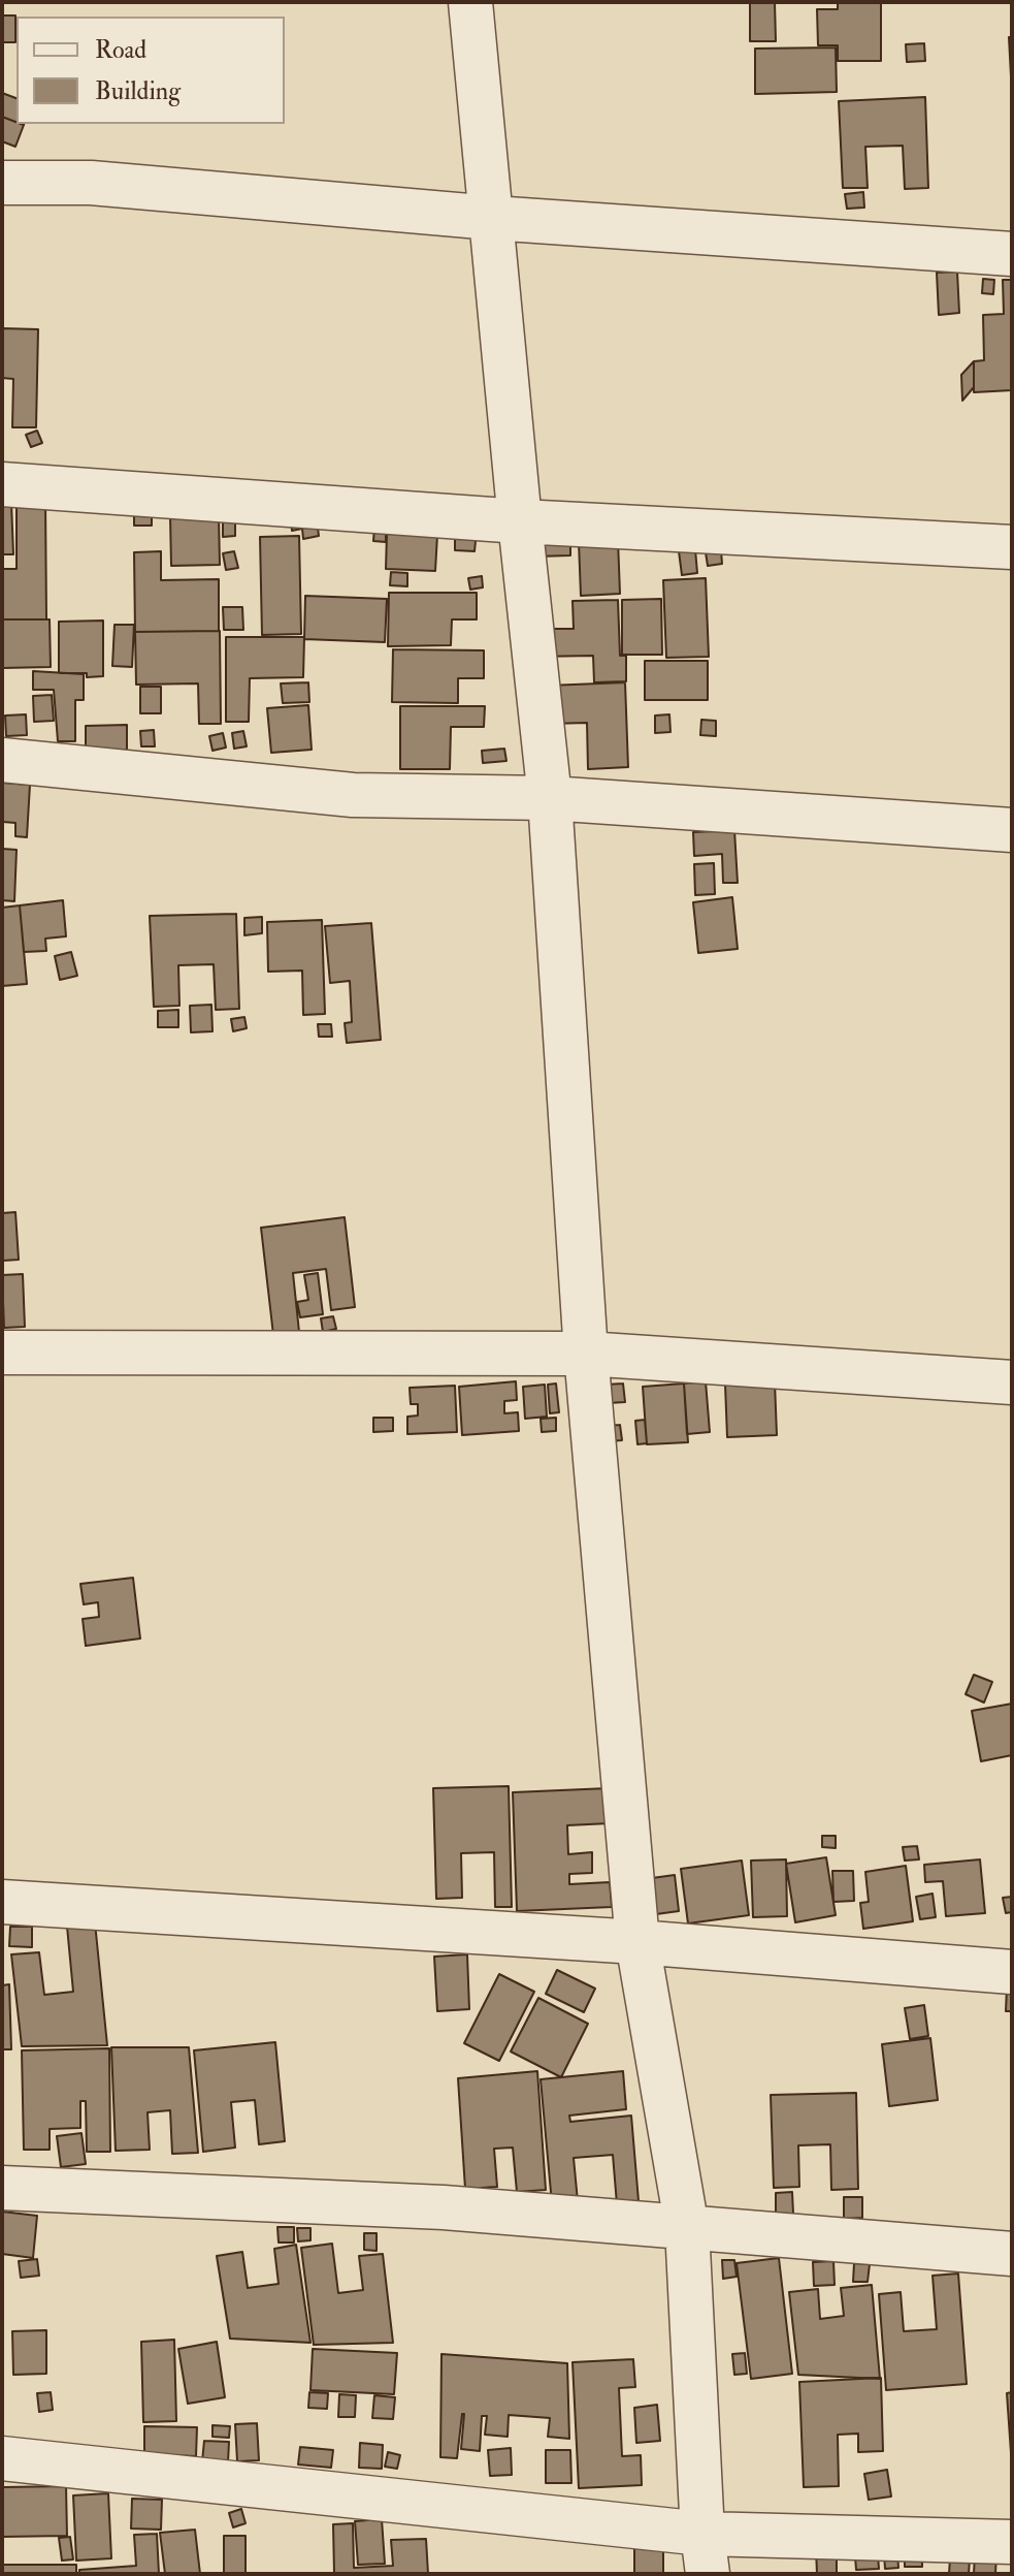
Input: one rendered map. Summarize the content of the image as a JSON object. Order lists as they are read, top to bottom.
{
  "legend": ["Road", "Building"]
}
